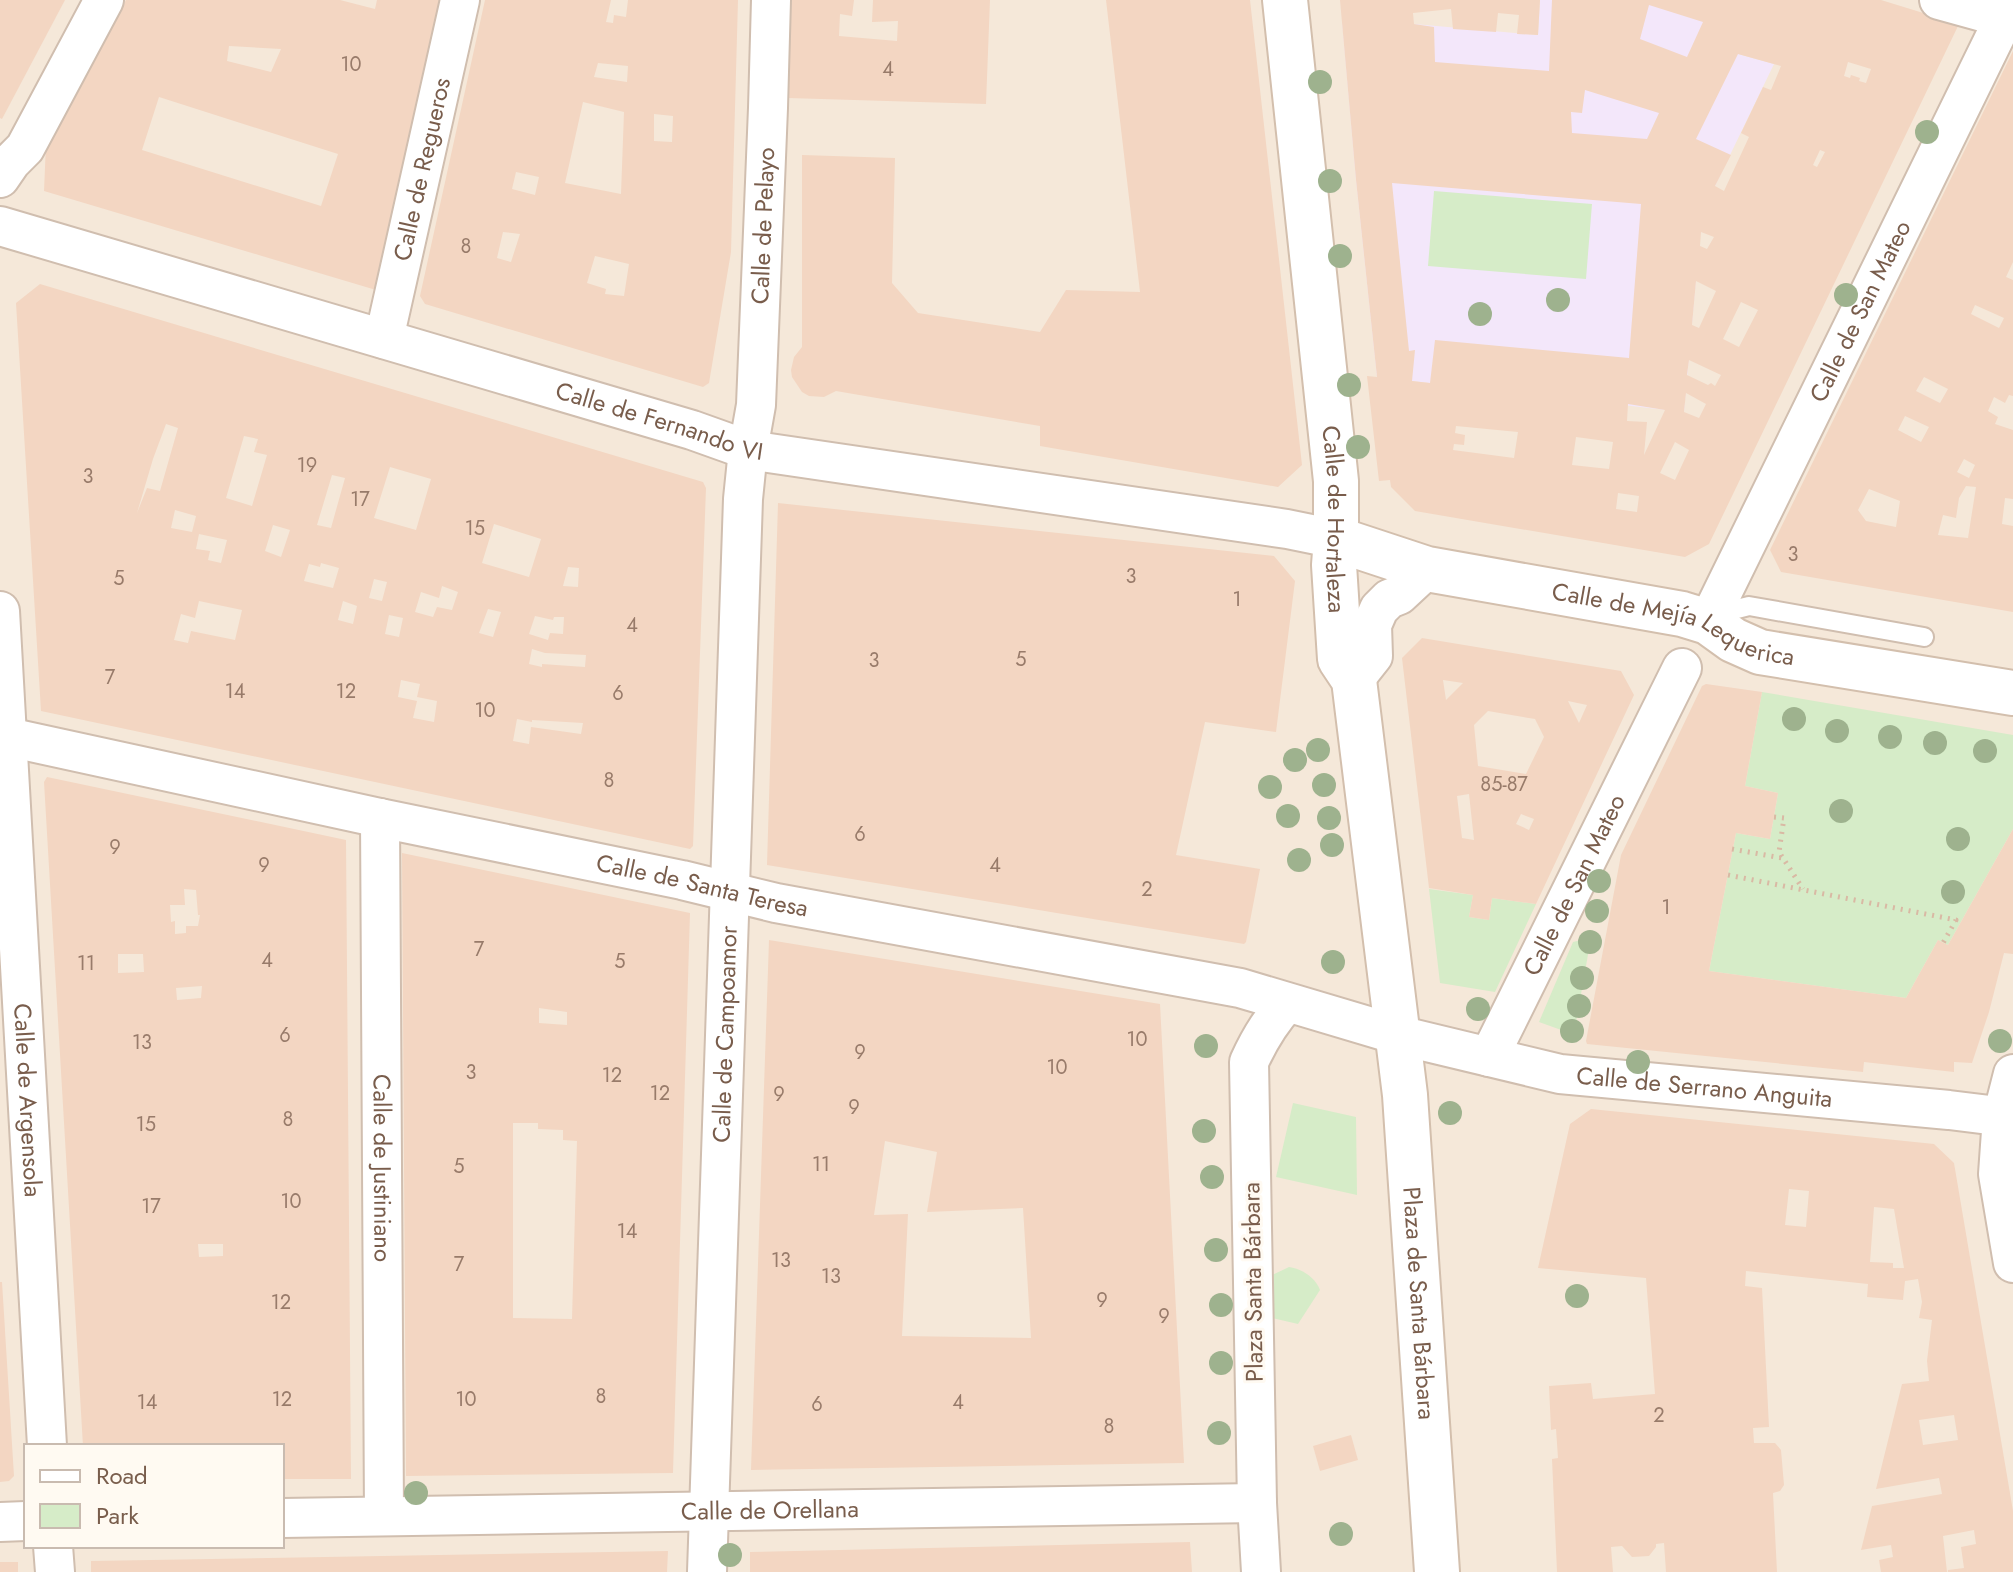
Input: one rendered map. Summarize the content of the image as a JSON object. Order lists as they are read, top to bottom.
{
  "streets": {
    "street": [
      "Calle de Regueros",
      "Calle de Pelayo",
      "Calle de San Mateo",
      "Calle de Fernando VI",
      "Calle de Hortaleza",
      "Calle de Mejía Lequerica",
      "Calle de Santa Teresa",
      "Calle de Campoamor",
      "Calle de Serrano Anguita",
      "Calle de Argensola",
      "Calle de Justiniano",
      "Plaza Santa Bárbara",
      "Plaza de Santa Bárbara",
      "Calle de Orellana"
    ]
  },
  "crossings": [
    ["Calle de Regueros", "Calle de Fernando VI"],
    ["Calle de Pelayo", "Calle de Fernando VI"],
    ["Calle de Pelayo", "Calle de Campoamor"],
    ["Calle de San Mateo", "Calle de Mejía Lequerica"],
    ["Calle de San Mateo", "Calle de Serrano Anguita"],
    ["Calle de Fernando VI", "Calle de Hortaleza"],
    ["Calle de Fernando VI", "Calle de Mejía Lequerica"],
    ["Calle de Fernando VI", "Calle de Campoamor"],
    ["Calle de Hortaleza", "Calle de Mejía Lequerica"],
    ["Calle de Hortaleza", "Calle de Santa Teresa"],
    ["Calle de Hortaleza", "Calle de Serrano Anguita"],
    ["Calle de Hortaleza", "Plaza de Santa Bárbara"],
    ["Calle de Santa Teresa", "Calle de Campoamor"],
    ["Calle de Santa Teresa", "Calle de Serrano Anguita"],
    ["Calle de Santa Teresa", "Calle de Argensola"],
    ["Calle de Santa Teresa", "Calle de Justiniano"],
    ["Calle de Santa Teresa", "Plaza Santa Bárbara"],
    ["Calle de Santa Teresa", "Plaza de Santa Bárbara"],
    ["Calle de Campoamor", "Calle de Orellana"],
    ["Calle de Serrano Anguita", "Plaza de Santa Bárbara"],
    ["Calle de Justiniano", "Calle de Orellana"],
    ["Plaza Santa Bárbara", "Calle de Orellana"]
  ],
  "house_numbers": [
    "10",
    "4",
    "8",
    "19",
    "3",
    "17",
    "15",
    "3",
    "3",
    "5",
    "1",
    "4",
    "5",
    "3",
    "7",
    "14",
    "12",
    "6",
    "10",
    "8",
    "85-87",
    "6",
    "9",
    "9",
    "4",
    "2",
    "1",
    "7",
    "4",
    "5",
    "11",
    "6",
    "10",
    "13",
    "9",
    "10",
    "3",
    "12",
    "12",
    "9",
    "9",
    "8",
    "15",
    "11",
    "5",
    "10",
    "17",
    "14",
    "13",
    "7",
    "13",
    "9",
    "12",
    "9",
    "8",
    "12",
    "10",
    "14",
    "4",
    "6",
    "2",
    "8"
  ],
  "legend": ["Road", "Park"]
}
